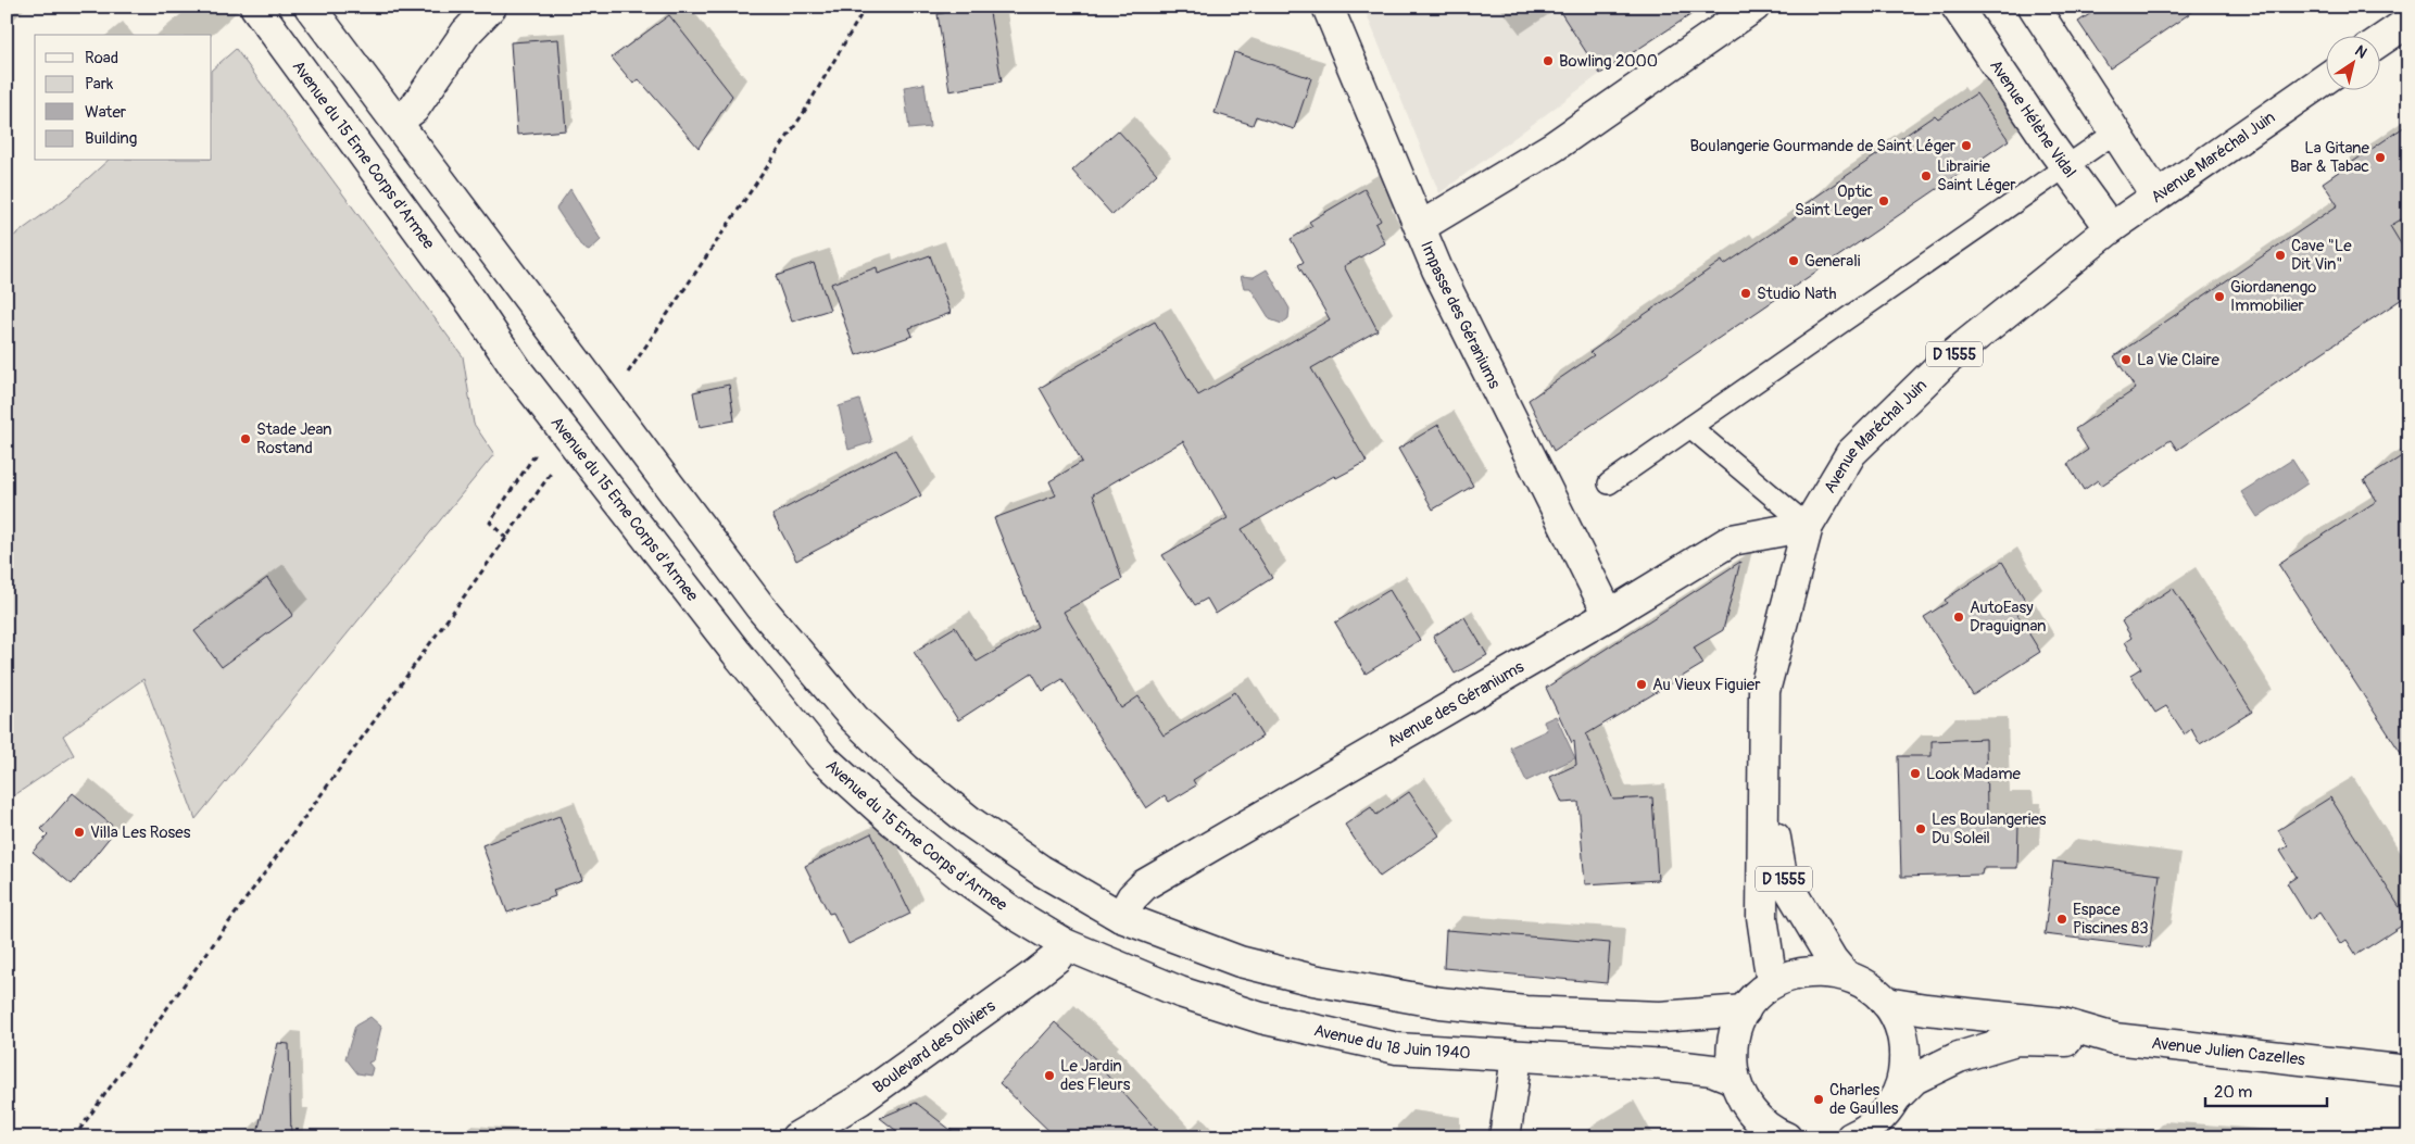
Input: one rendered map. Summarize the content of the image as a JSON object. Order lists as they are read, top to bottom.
{
  "streets": {
    "main road": [
      "Avenue Hélène Vidal",
      "Avenue du 15 Eme Corps d'Armee",
      "Avenue Maréchal Juin",
      "Impasse des Géraniums",
      "D 1555",
      "Avenue des Géraniums",
      "Avenue du 18 Juin 1940",
      "Boulevard des Oliviers",
      "Avenue Julien Cazelles"
    ]
  },
  "crossings": [
    ["Avenue Hélène Vidal", "Avenue Maréchal Juin"],
    ["Avenue du 15 Eme Corps d'Armee", "Avenue du 18 Juin 1940"],
    ["Avenue du 15 Eme Corps d'Armee", "Boulevard des Oliviers"],
    ["Avenue Maréchal Juin", "Avenue des Géraniums"],
    ["Impasse des Géraniums", "Avenue des Géraniums"],
    ["Avenue du 18 Juin 1940", "Boulevard des Oliviers"]
  ],
  "places": [
    "Bowling 2000",
    "Boulangerie Gourmande de Saint Léger",
    "La Gitane Bar & Tabac",
    "Librairie Saint Léger",
    "Optic Saint Leger",
    "Cave \"Le Dit Vin\"",
    "Generali",
    "Studio Nath",
    "Giordanengo Immobilier",
    "La Vie Claire",
    "Stade Jean Rostand",
    "AutoEasy Draguignan",
    "Au Vieux Figuier",
    "Look Madame",
    "Les Boulangeries Du Soleil",
    "Villa Les Roses",
    "Espace Piscines 83",
    "Le Jardin des Fleurs",
    "Charles de Gaulles"
  ],
  "legend": [
    "Road",
    "Park",
    "Water",
    "Building"
  ],
  "scale_bar": "20 m",
  "north": "top right"
}
